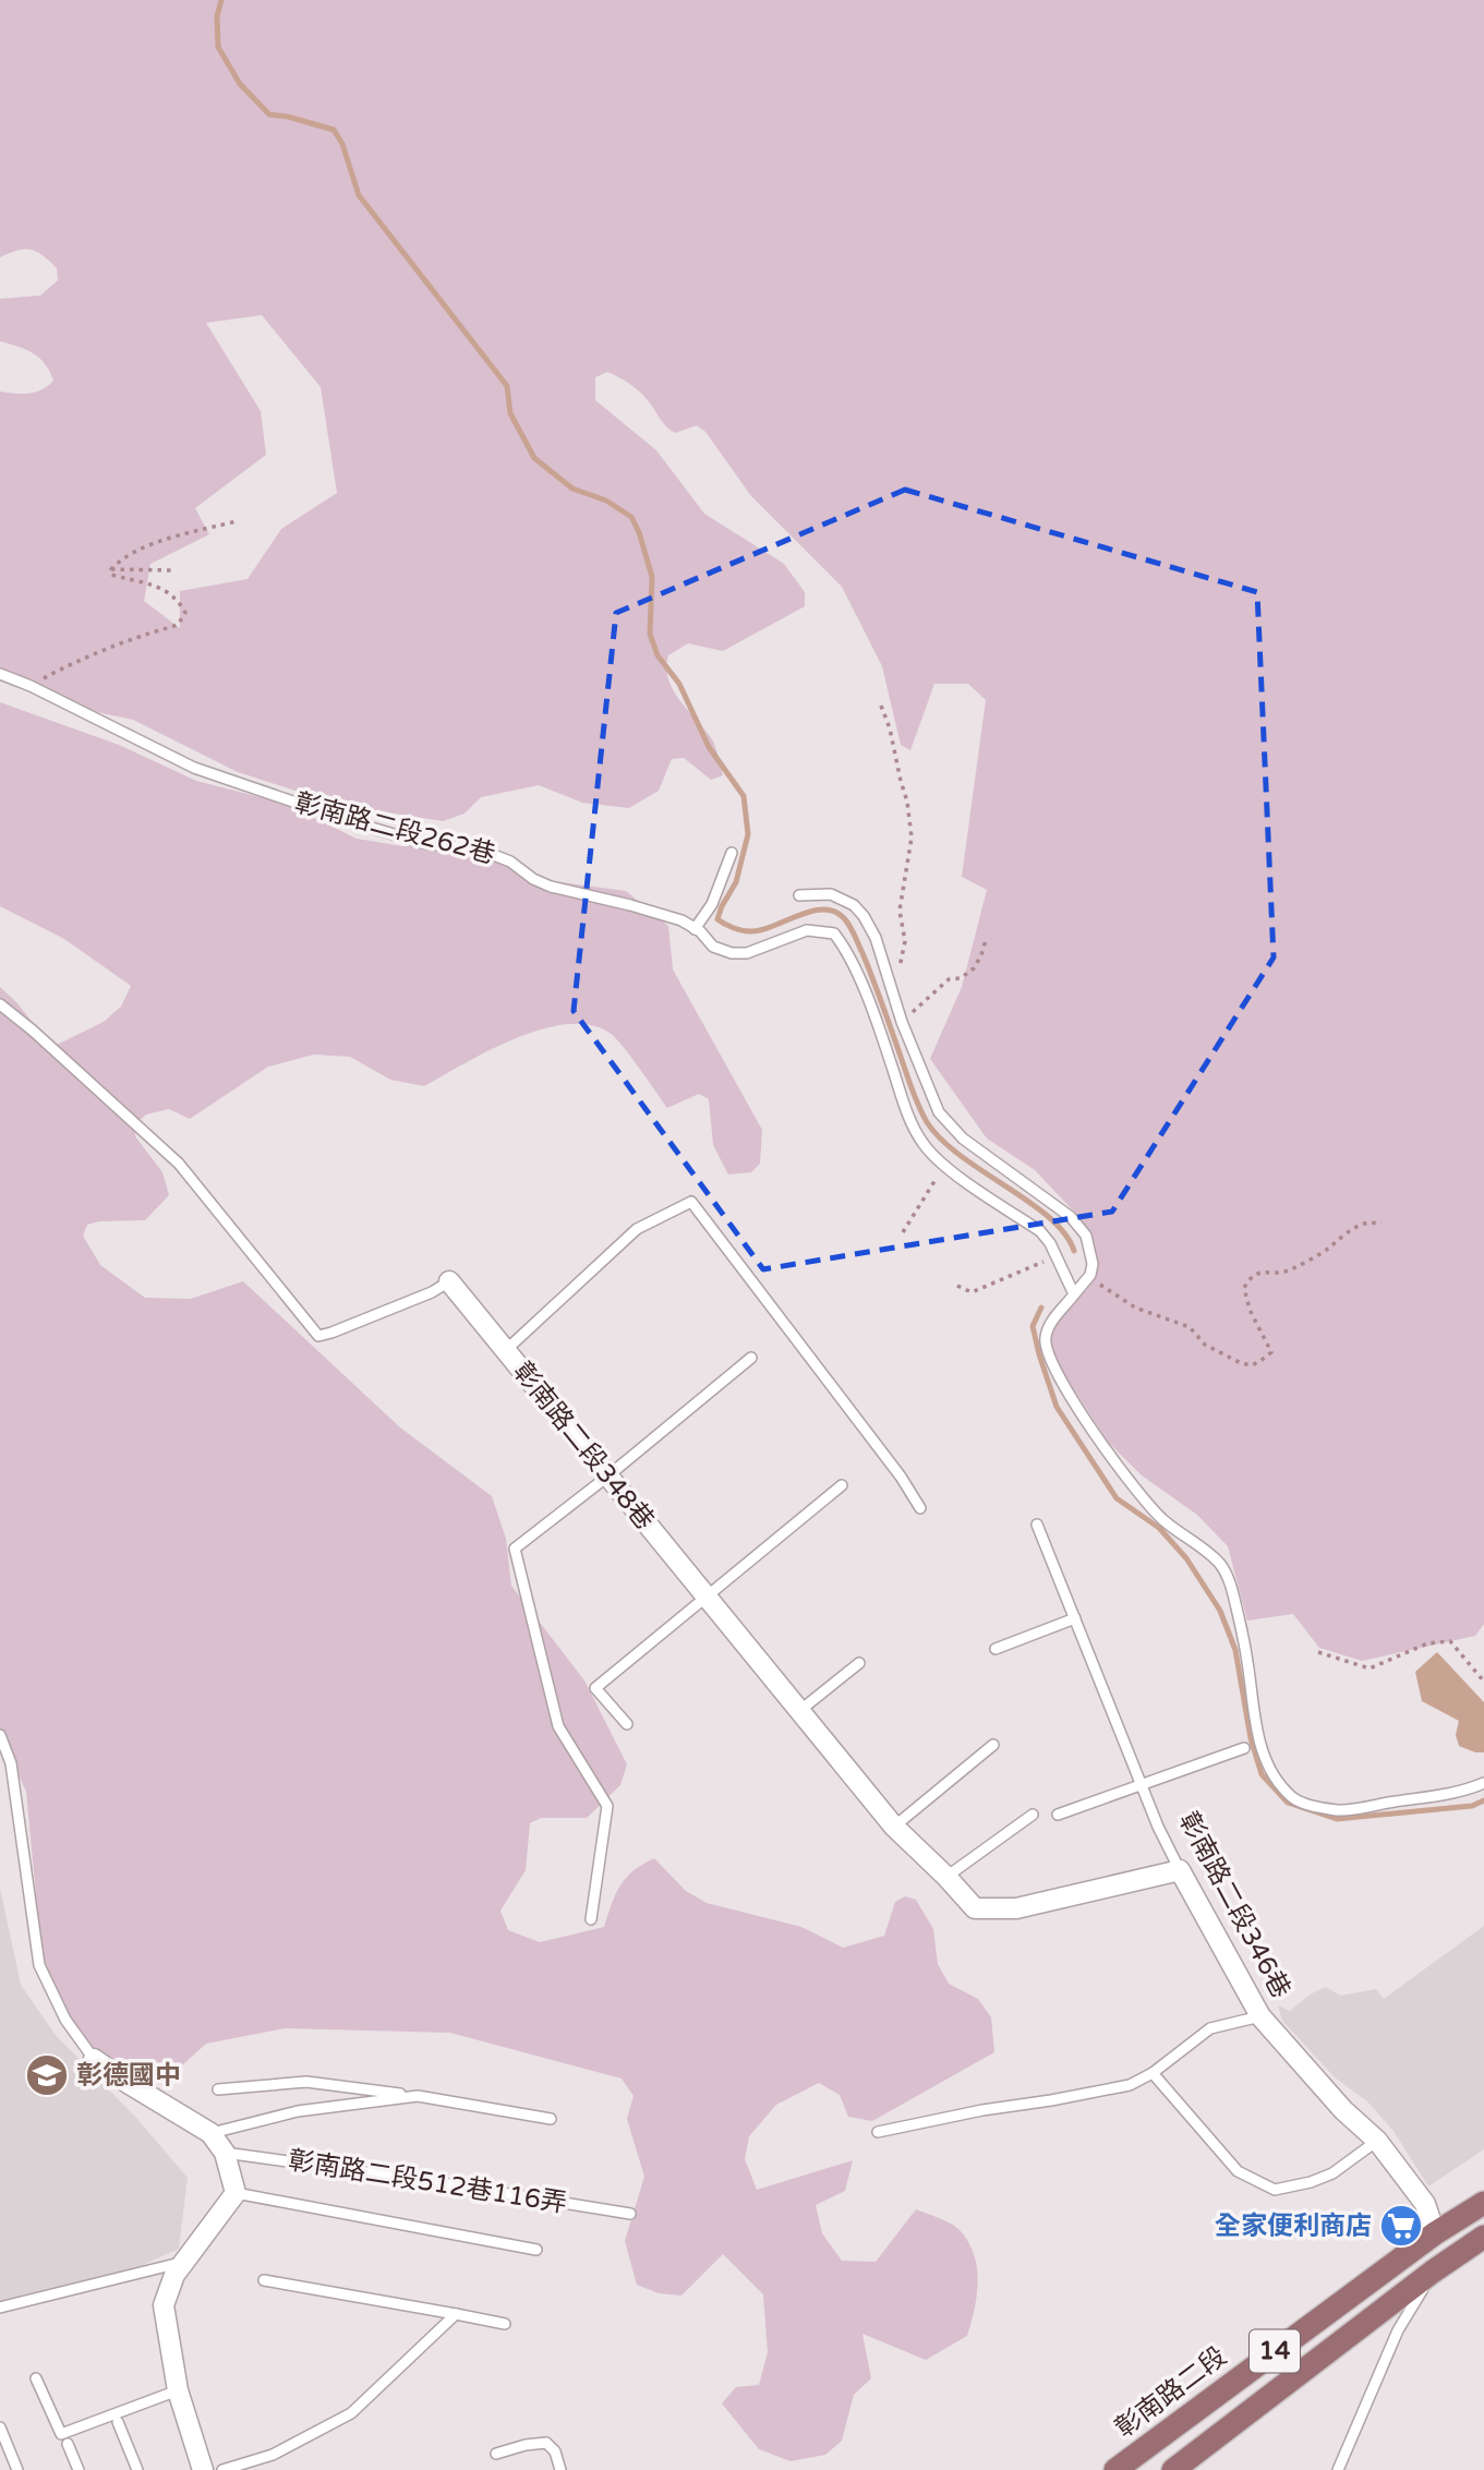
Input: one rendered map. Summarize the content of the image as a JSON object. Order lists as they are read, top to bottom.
{
  "streets": {
    "main road": ["彰南路二段346巷", "14", "彰南路二段"],
    "street": ["彰南路二段348巷"],
    "lane": ["彰南路二段262巷", "彰南路二段512巷116弄"]
  },
  "crossings": [
    ["彰南路二段348巷", "彰南路二段346巷"],
    ["彰南路二段346巷", "14"],
    ["彰南路二段346巷", "彰南路二段"]
  ],
  "places": {
    "school or university": ["彰德國中"],
    "supermarket": ["全家便利商店"]
  }
}
